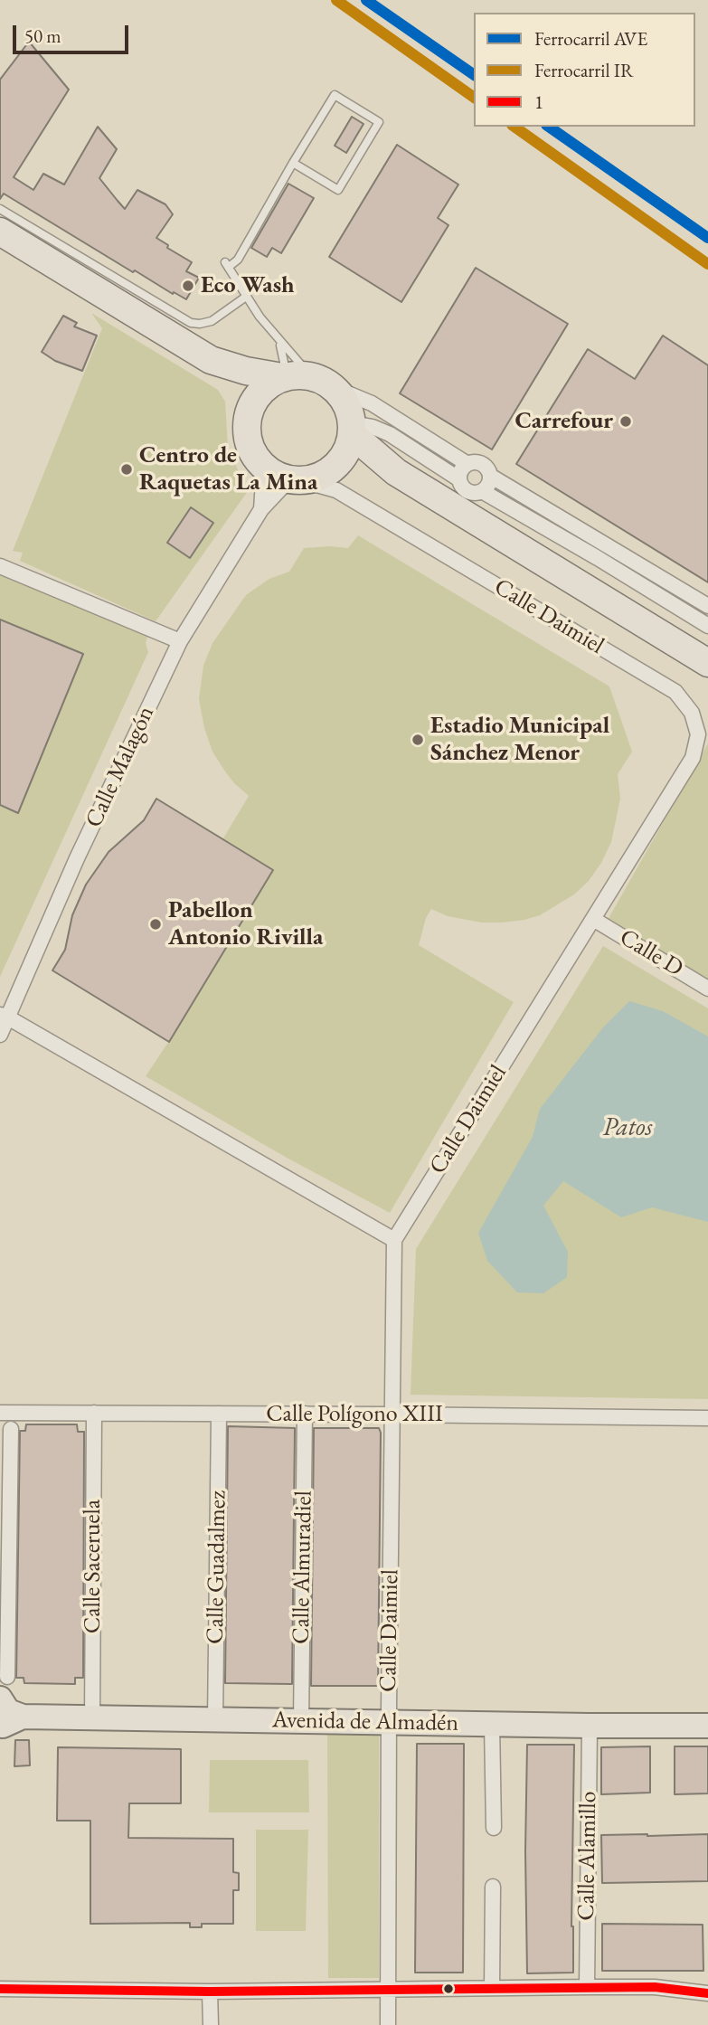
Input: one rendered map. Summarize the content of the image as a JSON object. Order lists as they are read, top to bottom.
{
  "streets": {
    "main road": ["Avenida de Almadén"],
    "street": [
      "Calle Daimiel",
      "Calle Malagón",
      "Calle D",
      "Calle Polígono XIII",
      "Calle Saceruela",
      "Calle Guadalmez",
      "Calle Almuradiel",
      "Calle Alamillo"
    ]
  },
  "crossings": [
    ["Calle Daimiel", "Calle Malagón"],
    ["Calle Daimiel", "Calle D"],
    ["Calle Daimiel", "Calle Polígono XIII"],
    ["Calle Daimiel", "Avenida de Almadén"],
    ["Calle Polígono XIII", "Calle Saceruela"],
    ["Calle Polígono XIII", "Calle Guadalmez"],
    ["Calle Polígono XIII", "Calle Almuradiel"],
    ["Calle Saceruela", "Avenida de Almadén"],
    ["Calle Guadalmez", "Avenida de Almadén"],
    ["Calle Almuradiel", "Avenida de Almadén"],
    ["Avenida de Almadén", "Calle Alamillo"]
  ],
  "water": ["Patos"],
  "places": [
    "Eco Wash",
    "Carrefour",
    "Centro de Raquetas La Mina",
    "Estadio Municipal Sánchez Menor",
    "Pabellon Antonio Rivilla"
  ],
  "lines": ["rail line AVE", "rail line IR", "transit line 1"],
  "legend": ["Ferrocarril AVE", "Ferrocarril IR", "1"],
  "scale_bar": "50 m"
}
